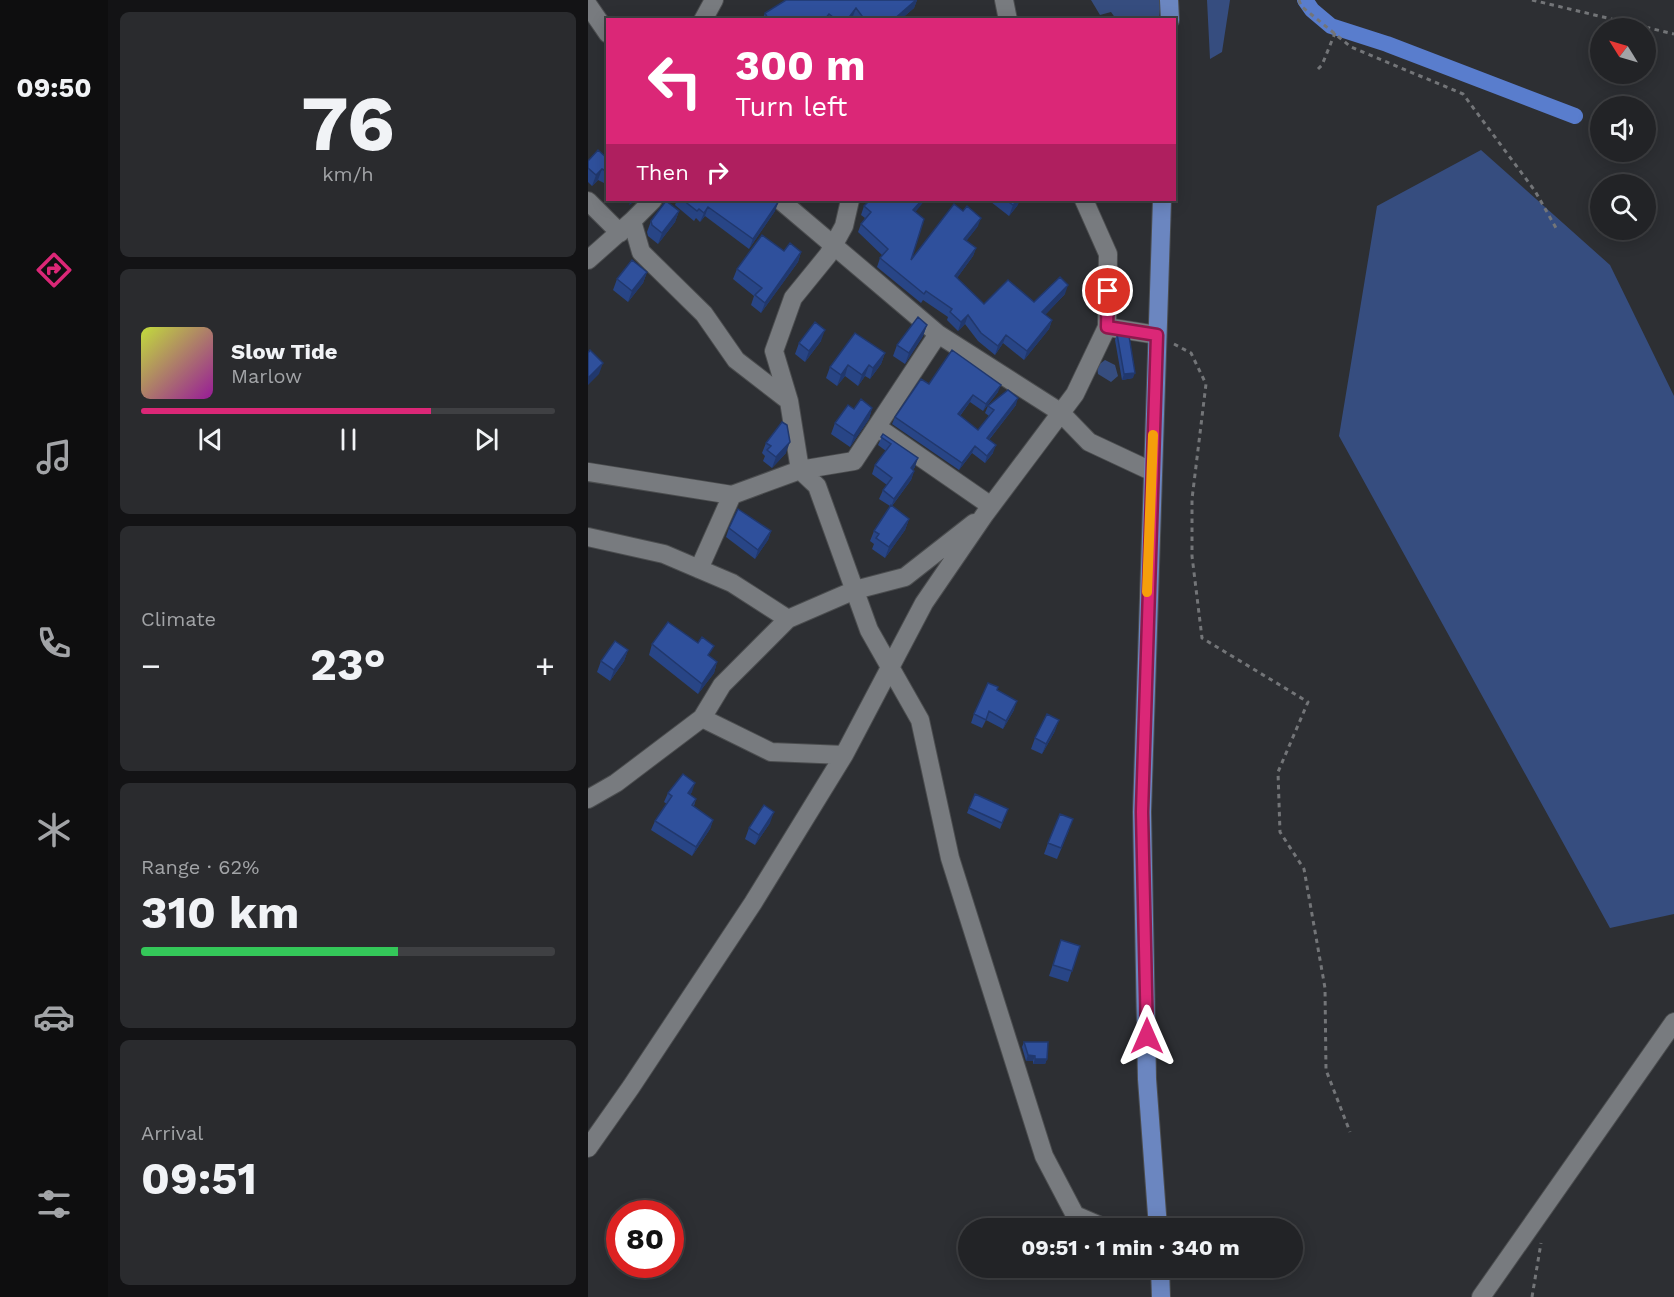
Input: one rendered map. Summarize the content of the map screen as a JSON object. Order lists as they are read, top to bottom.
{
  "north": "top left",
  "page": {
    "tabs": "09:50",
    "tile": [
      ["76", "km/h"],
      "Climate",
      ["Range · 62%", "310 km"],
      ["Arrival", "09:51"]
    ],
    "turn": ["300 m", "Turn left"],
    "then": "Then",
    "song": ["Slow Tide", "Marlow"],
    "heat": ["−", "23°", "+"],
    "limit": "80",
    "trip": "09:51 · 1 min · 340 m"
  }
}
